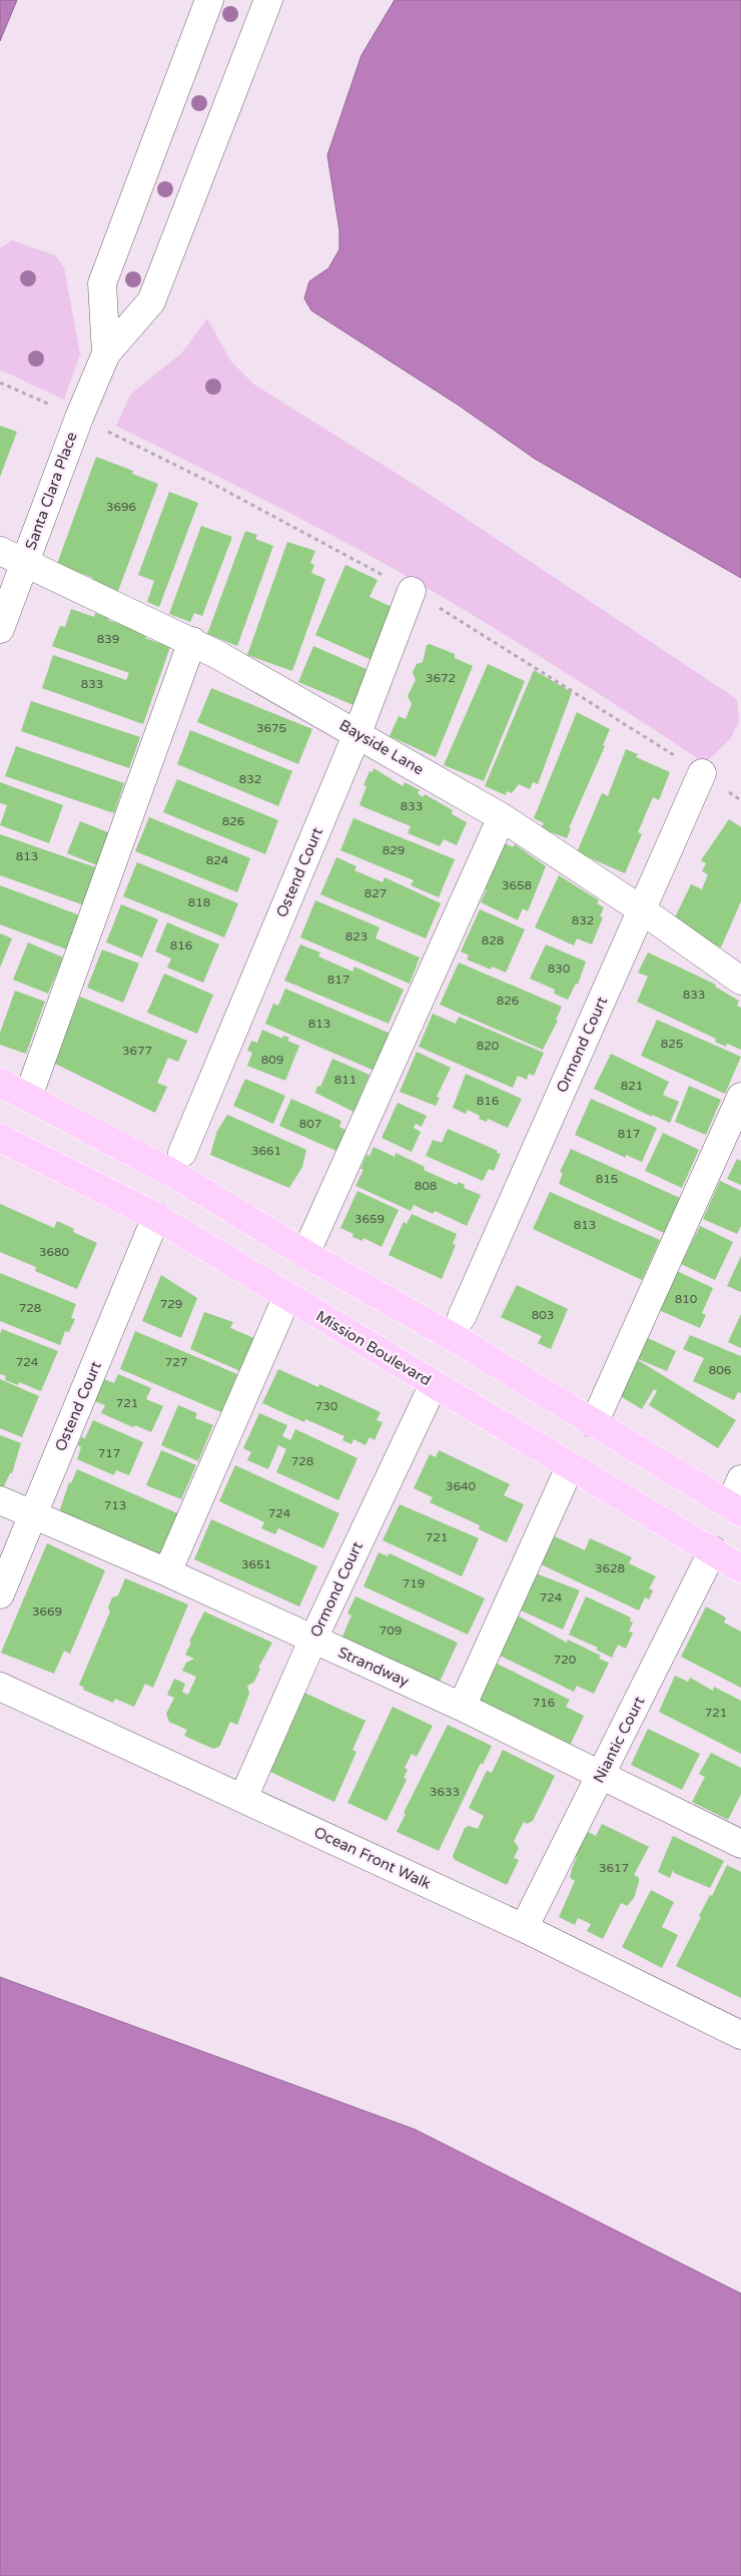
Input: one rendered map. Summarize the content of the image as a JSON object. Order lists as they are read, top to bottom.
{
  "streets": {
    "main road": ["Mission Boulevard"],
    "street": [
      "Santa Clara Place",
      "Bayside Lane",
      "Ostend Court",
      "Ormond Court",
      "Strandway",
      "Niantic Court",
      "Ocean Front Walk"
    ]
  },
  "crossings": [
    ["Santa Clara Place", "Bayside Lane"],
    ["Bayside Lane", "Ostend Court"],
    ["Bayside Lane", "Ormond Court"],
    ["Ostend Court", "Mission Boulevard"],
    ["Ostend Court", "Strandway"],
    ["Ormond Court", "Mission Boulevard"],
    ["Ormond Court", "Strandway"],
    ["Ormond Court", "Ocean Front Walk"],
    ["Mission Boulevard", "Niantic Court"],
    ["Strandway", "Niantic Court"],
    ["Niantic Court", "Ocean Front Walk"]
  ],
  "house_numbers": [
    "3696",
    "839",
    "3672",
    "833",
    "3675",
    "832",
    "833",
    "826",
    "829",
    "813",
    "824",
    "3658",
    "827",
    "818",
    "832",
    "823",
    "828",
    "816",
    "830",
    "817",
    "833",
    "826",
    "813",
    "825",
    "820",
    "3677",
    "809",
    "811",
    "821",
    "816",
    "807",
    "817",
    "3661",
    "815",
    "808",
    "3659",
    "813",
    "3680",
    "810",
    "729",
    "728",
    "803",
    "724",
    "727",
    "806",
    "721",
    "730",
    "717",
    "728",
    "3640",
    "713",
    "724",
    "721",
    "3651",
    "3628",
    "719",
    "724",
    "3669",
    "709",
    "720",
    "716",
    "721",
    "3633",
    "3617"
  ]
}
